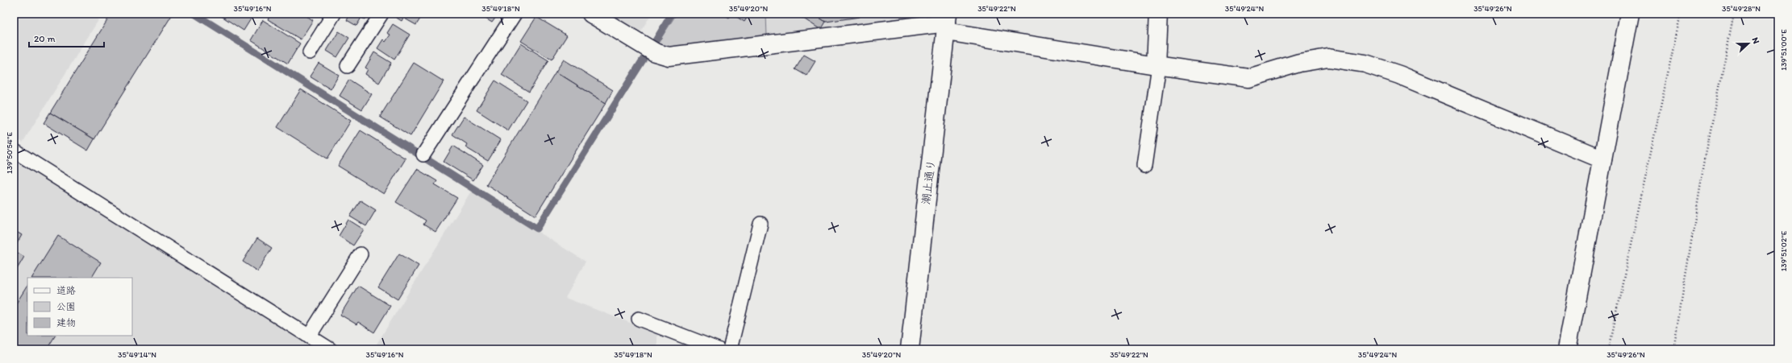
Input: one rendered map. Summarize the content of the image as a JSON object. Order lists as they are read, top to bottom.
{
  "streets": {
    "street": ["潮止通り"]
  },
  "legend": ["道路", "公園", "建物"],
  "scale_bar": "20 m",
  "north": "right",
  "coordinates": [
    "35°49'16\"N",
    "35°49'18\"N",
    "35°49'20\"N",
    "35°49'22\"N",
    "35°49'24\"N",
    "35°49'26\"N",
    "35°49'28\"N",
    "139°51'00\"E",
    "139°50'54\"E",
    "139°51'02\"E",
    "35°49'14\"N"
  ]
}
